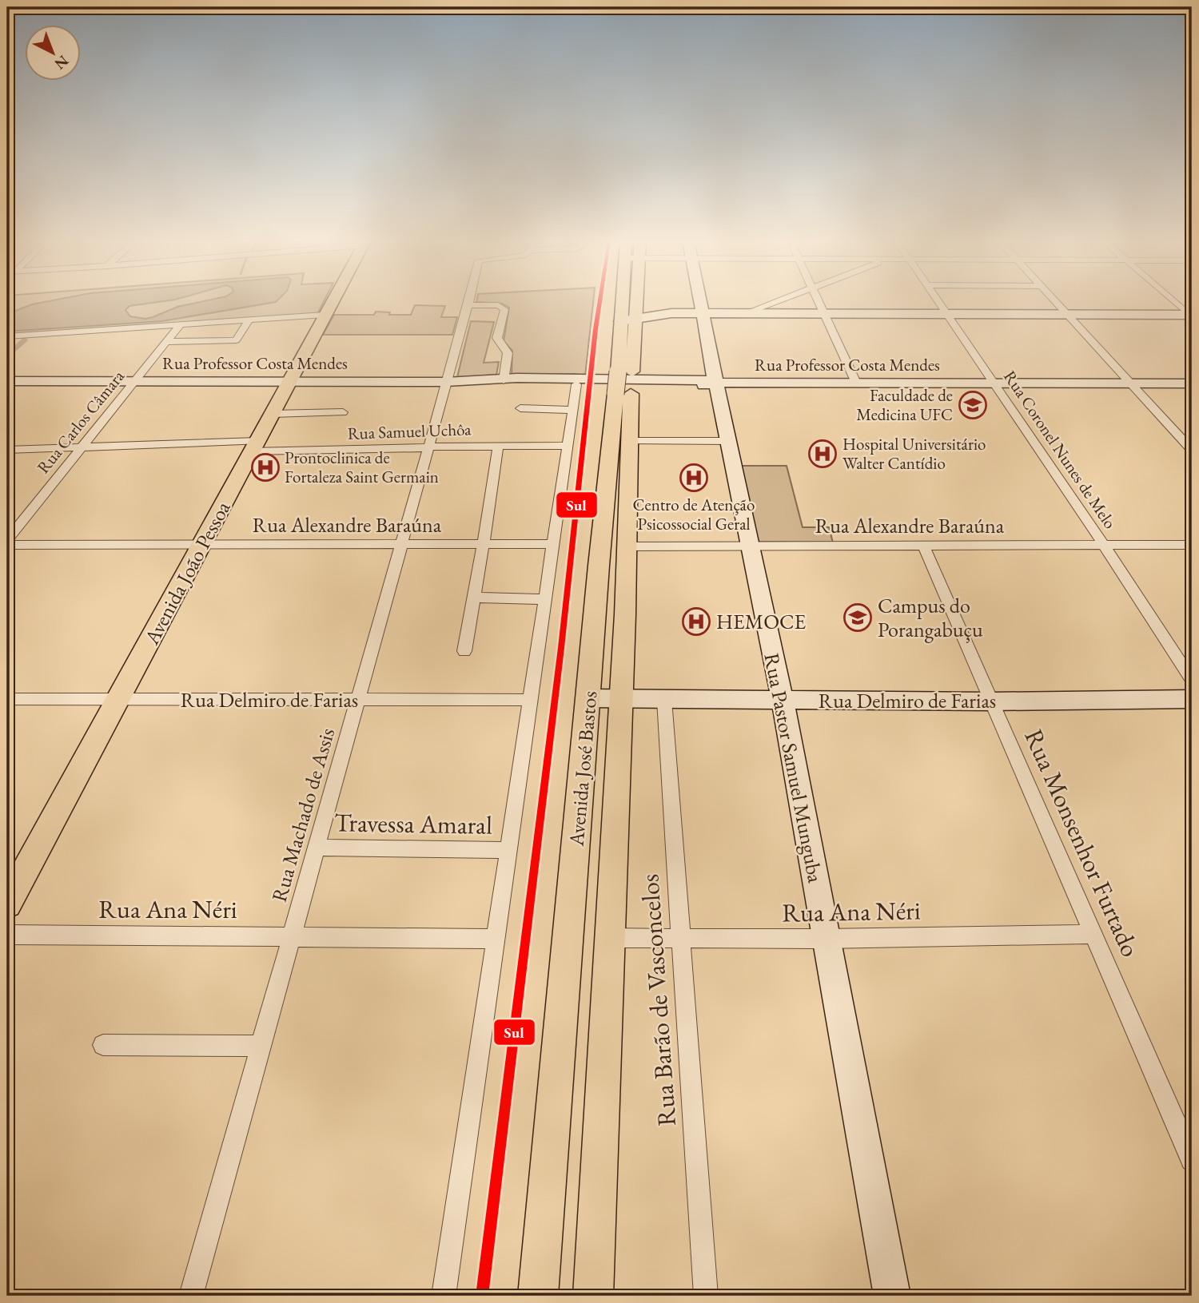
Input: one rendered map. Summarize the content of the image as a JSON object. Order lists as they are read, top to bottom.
{
  "streets": {
    "main road": ["Avenida João Pessoa", "Avenida José Bastos"],
    "street": [
      "Rua Professor Costa Mendes",
      "Rua Carlos Câmara",
      "Rua Samuel Uchôa",
      "Rua Coronel Nunes de Melo",
      "Rua Alexandre Baraúna",
      "Rua Delmiro de Farias",
      "Rua Pastor Samuel Munguba",
      "Rua Machado de Assis",
      "Travessa Amaral",
      "Rua Monsenhor Furtado",
      "Rua Ana Néri",
      "Rua Barão de Vasconcelos"
    ]
  },
  "crossings": [
    ["Rua Professor Costa Mendes", "Rua Carlos Câmara"],
    ["Rua Professor Costa Mendes", "Rua Coronel Nunes de Melo"],
    ["Rua Professor Costa Mendes", "Avenida João Pessoa"],
    ["Rua Professor Costa Mendes", "Rua Pastor Samuel Munguba"],
    ["Rua Professor Costa Mendes", "Rua Machado de Assis"],
    ["Rua Carlos Câmara", "Rua Samuel Uchôa"],
    ["Rua Samuel Uchôa", "Avenida João Pessoa"],
    ["Rua Samuel Uchôa", "Rua Machado de Assis"],
    ["Rua Coronel Nunes de Melo", "Rua Alexandre Baraúna"],
    ["Rua Alexandre Baraúna", "Avenida João Pessoa"],
    ["Rua Alexandre Baraúna", "Rua Pastor Samuel Munguba"],
    ["Rua Alexandre Baraúna", "Avenida José Bastos"],
    ["Rua Alexandre Baraúna", "Rua Machado de Assis"],
    ["Rua Alexandre Baraúna", "Rua Monsenhor Furtado"],
    ["Avenida João Pessoa", "Rua Delmiro de Farias"],
    ["Rua Delmiro de Farias", "Rua Pastor Samuel Munguba"],
    ["Rua Delmiro de Farias", "Avenida José Bastos"],
    ["Rua Delmiro de Farias", "Rua Machado de Assis"],
    ["Rua Delmiro de Farias", "Rua Monsenhor Furtado"],
    ["Rua Delmiro de Farias", "Rua Barão de Vasconcelos"],
    ["Rua Pastor Samuel Munguba", "Rua Ana Néri"],
    ["Avenida José Bastos", "Rua Ana Néri"],
    ["Rua Machado de Assis", "Travessa Amaral"],
    ["Rua Machado de Assis", "Rua Ana Néri"],
    ["Rua Monsenhor Furtado", "Rua Ana Néri"],
    ["Rua Ana Néri", "Rua Barão de Vasconcelos"]
  ],
  "places": {
    "school or university": ["Faculdade de Medicina UFC", "Campus do Porangabuçu"],
    "hospital": [
      "Hospital Universitário Walter Cantídio",
      "Prontoclinica de Fortaleza Saint Germain",
      "Centro de Atenção Psicossocial Geral",
      "HEMOCE"
    ]
  },
  "lines": ["transit line Sul"],
  "north": "bottom right"
}
